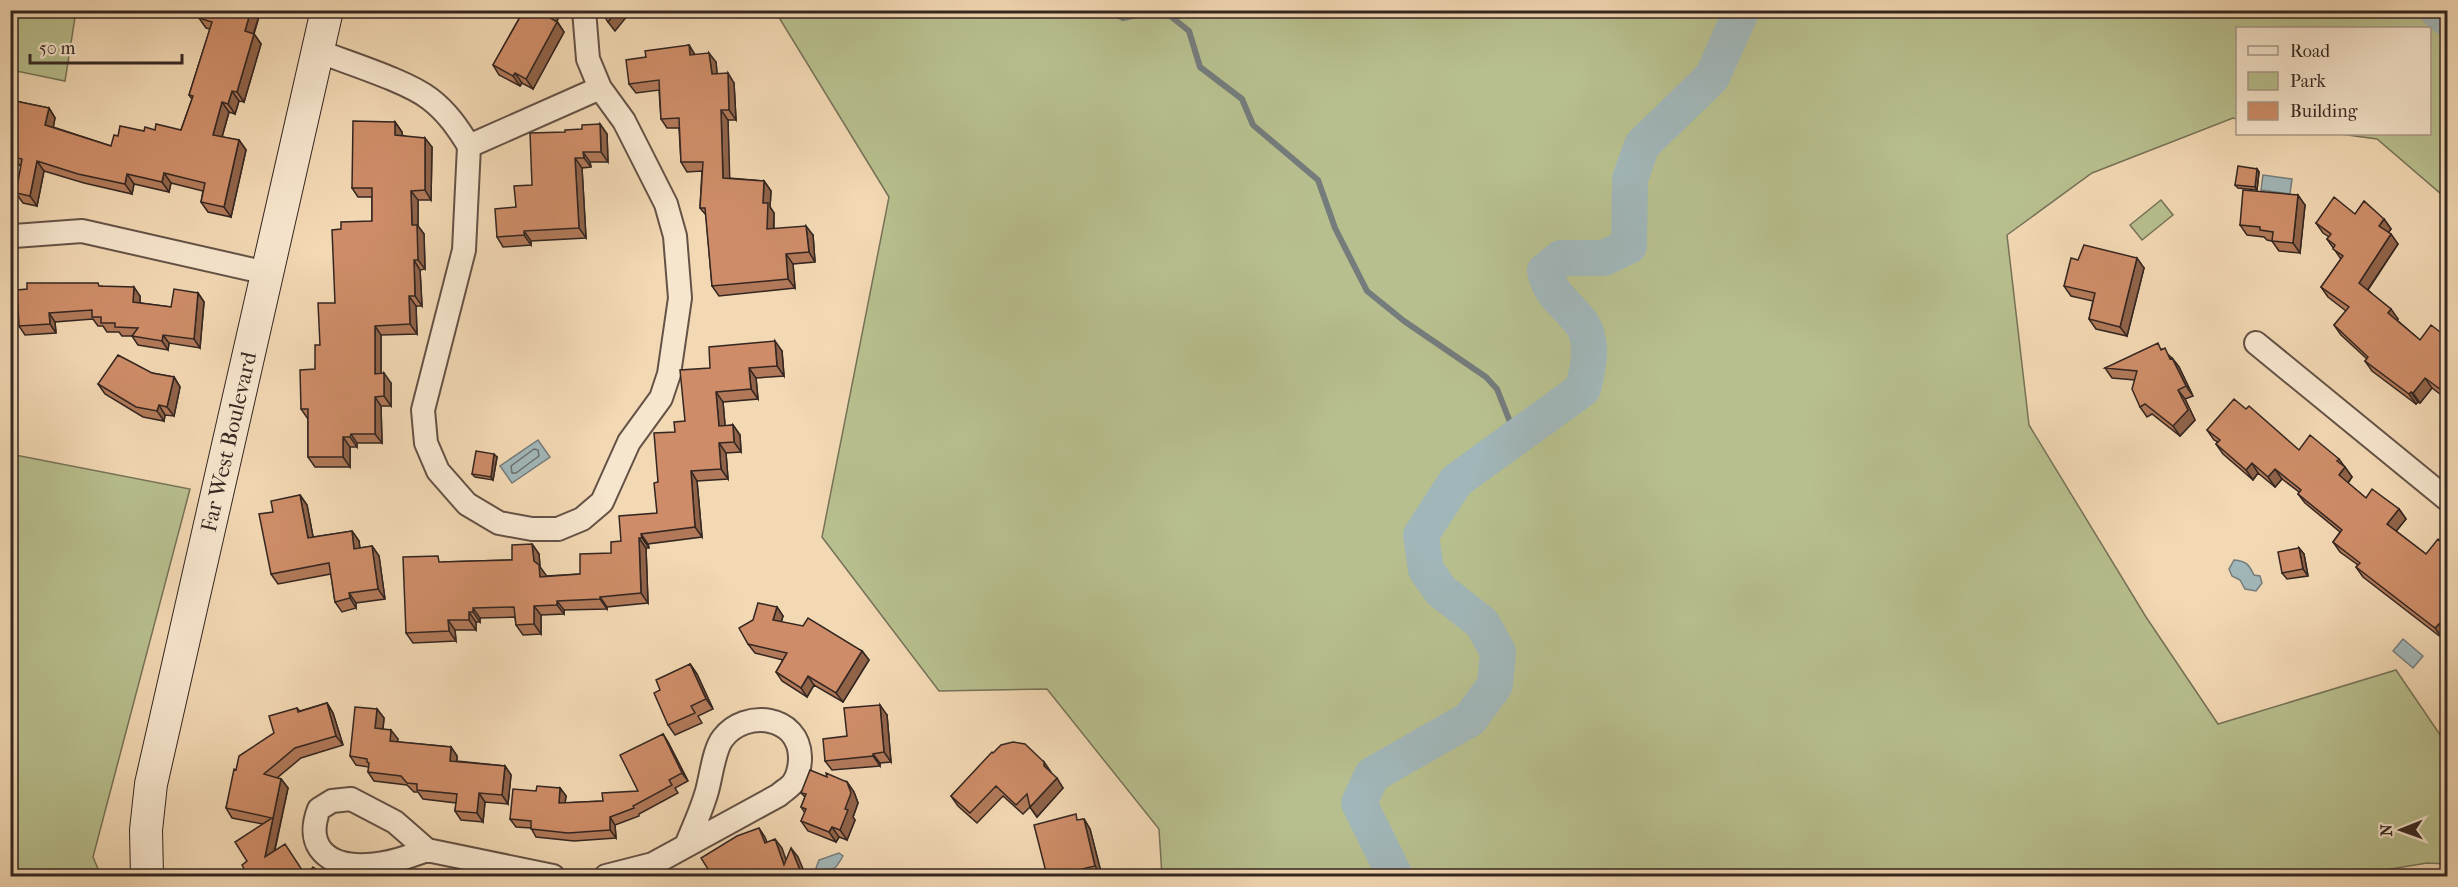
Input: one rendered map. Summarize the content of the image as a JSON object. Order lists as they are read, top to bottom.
{
  "streets": {
    "street": ["Far West Boulevard"]
  },
  "legend": ["Road", "Park", "Building"],
  "scale_bar": "50 m",
  "north": "left"
}
